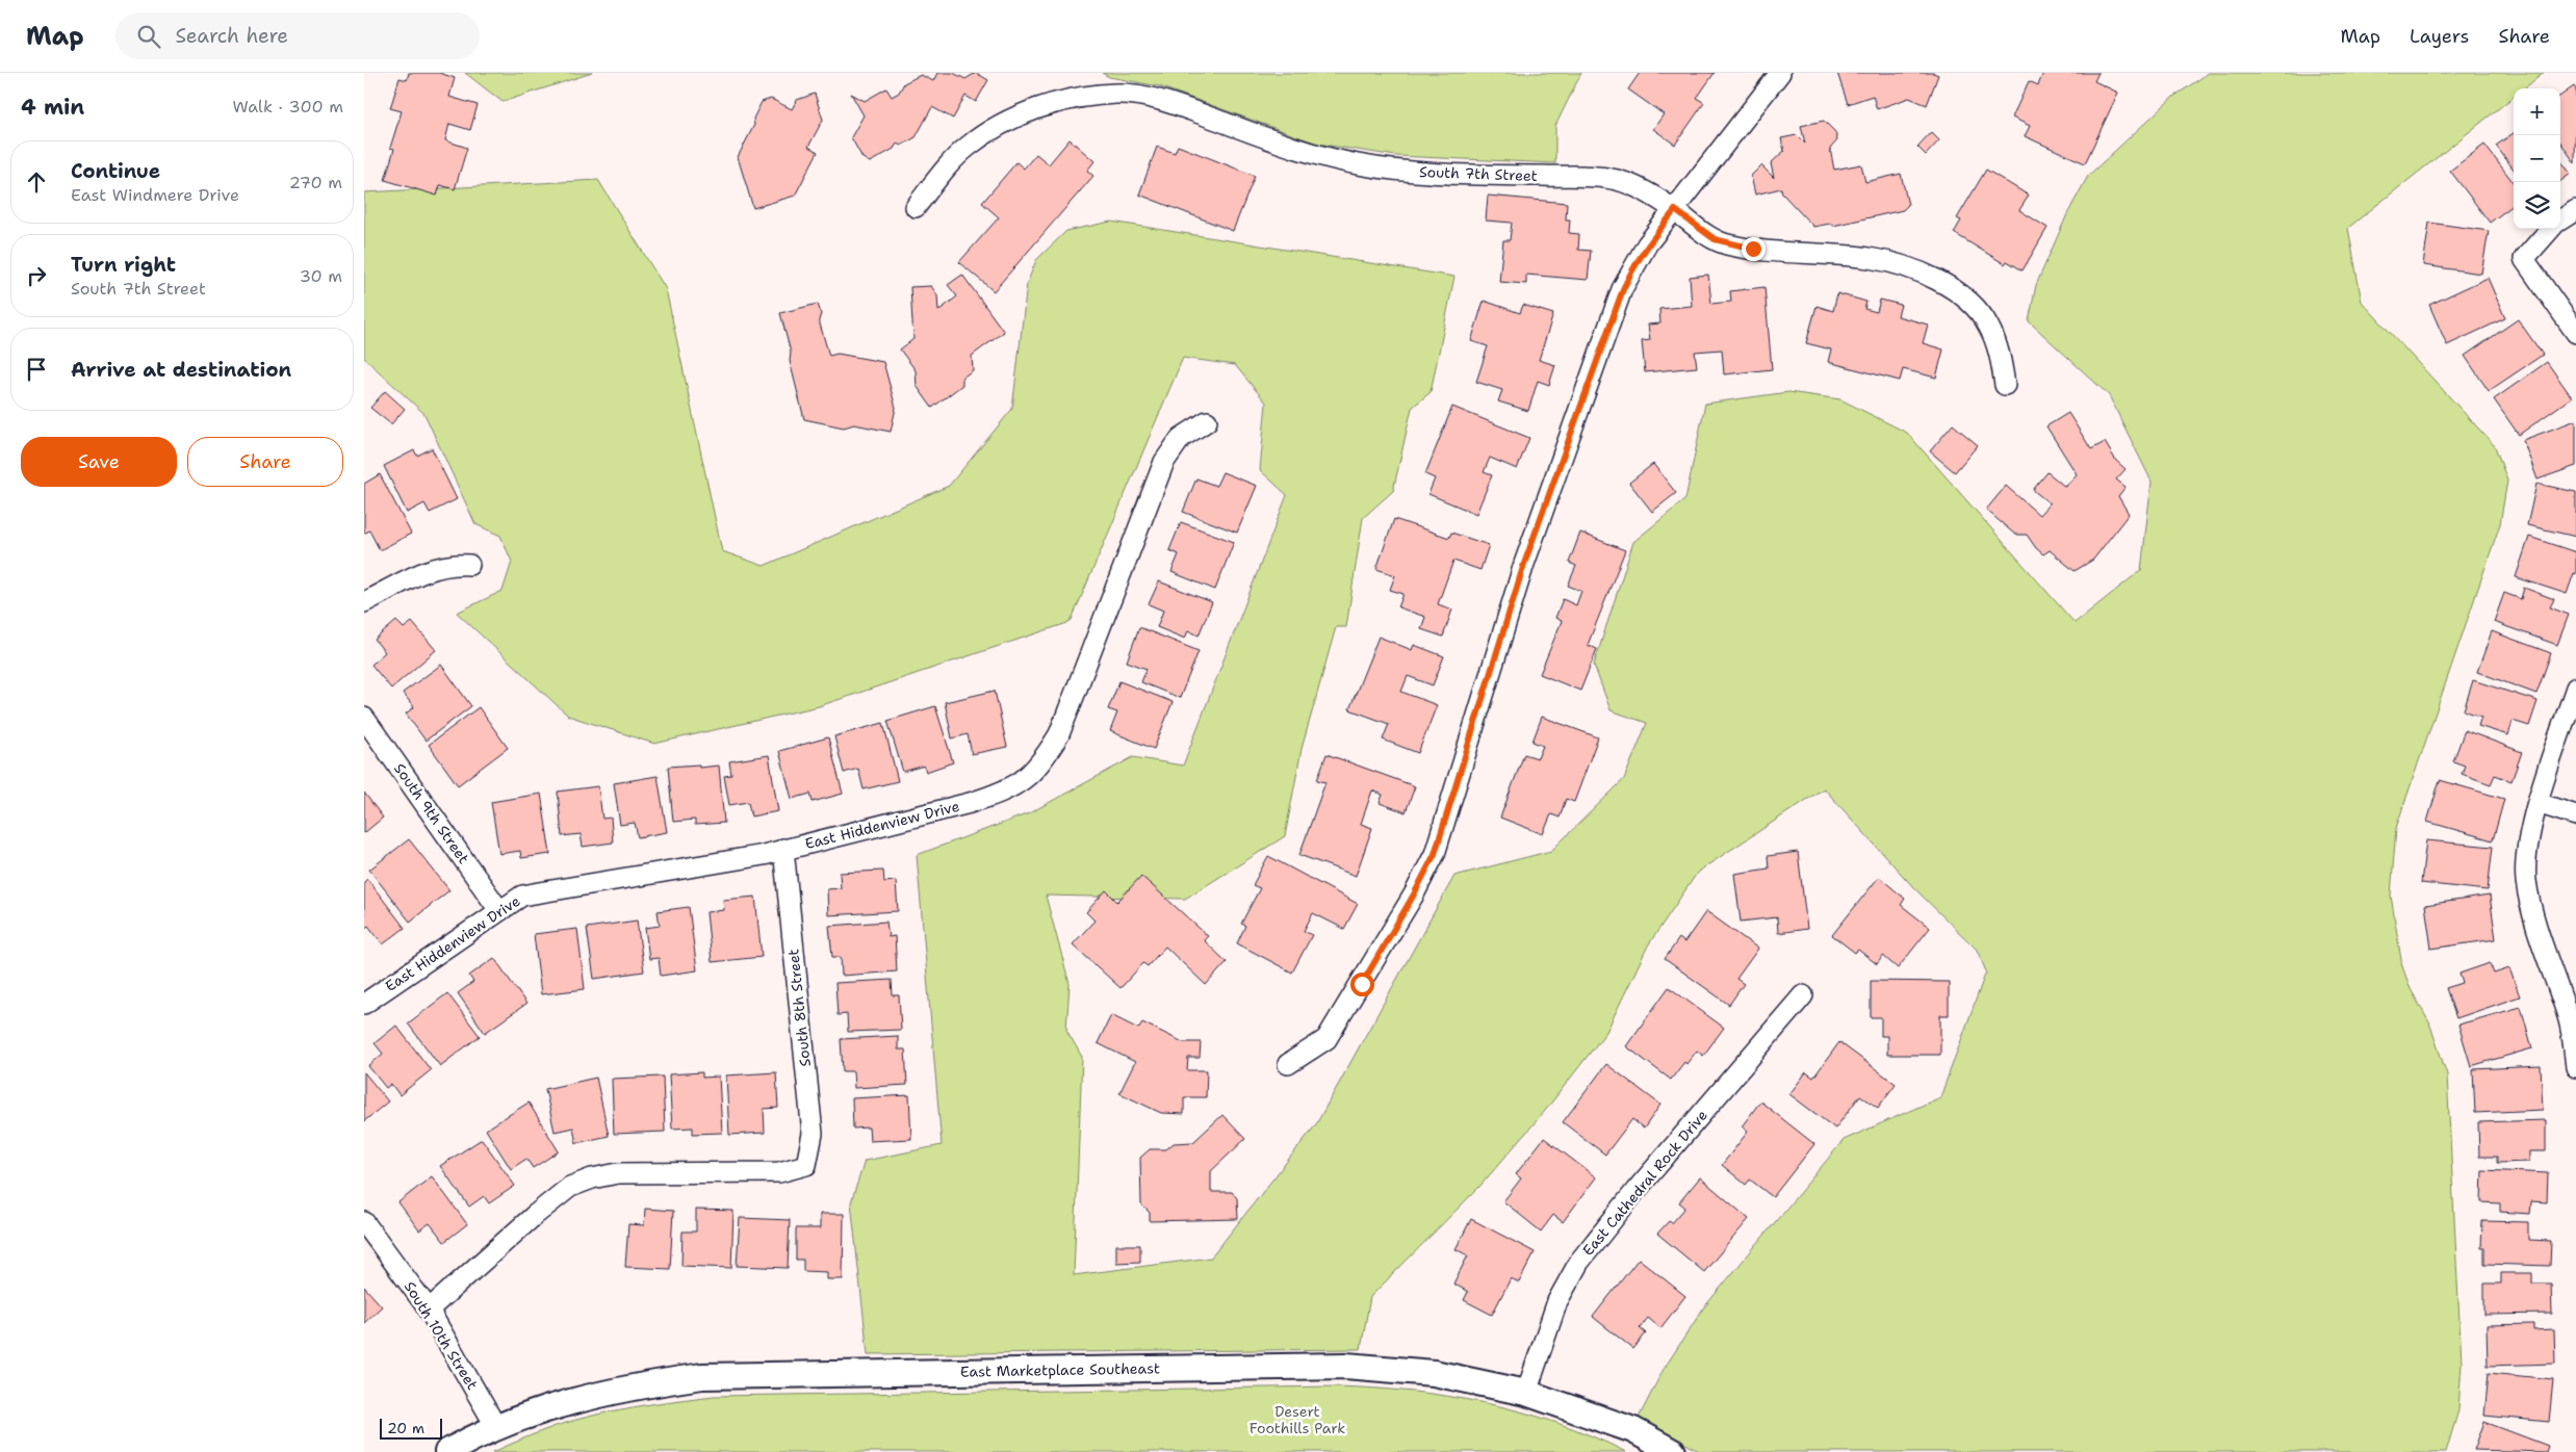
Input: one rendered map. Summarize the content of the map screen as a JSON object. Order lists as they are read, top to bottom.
{
  "streets": {
    "street": [
      "South 7th Street",
      "South 9th Street",
      "East Hiddenview Drive",
      "South 8th Street",
      "East Cathedral Rock Drive",
      "South 10th Street",
      "East Marketplace Southeast"
    ]
  },
  "crossings": [
    ["South 9th Street", "East Hiddenview Drive"],
    ["East Hiddenview Drive", "South 8th Street"],
    ["South 8th Street", "South 10th Street"],
    ["East Cathedral Rock Drive", "East Marketplace Southeast"],
    ["South 10th Street", "East Marketplace Southeast"]
  ],
  "parks": ["Desert Foothills Park"],
  "scale_bar": "20 m",
  "page": {
    "header": "Map",
    "search": "Search here",
    "nav": ["Map", "Layers", "Share"],
    "heading": ["4 min", "Walk · 300 m"],
    "map_buttons": ["+", "−"],
    "list": [
      ["Continue", "East Windmere Drive", "270 m"],
      ["Turn right", "South 7th Street", "30 m"],
      "Arrive at destination"
    ],
    "buttons": ["Save", "Share"],
    "scale": "20 m"
  }
}
